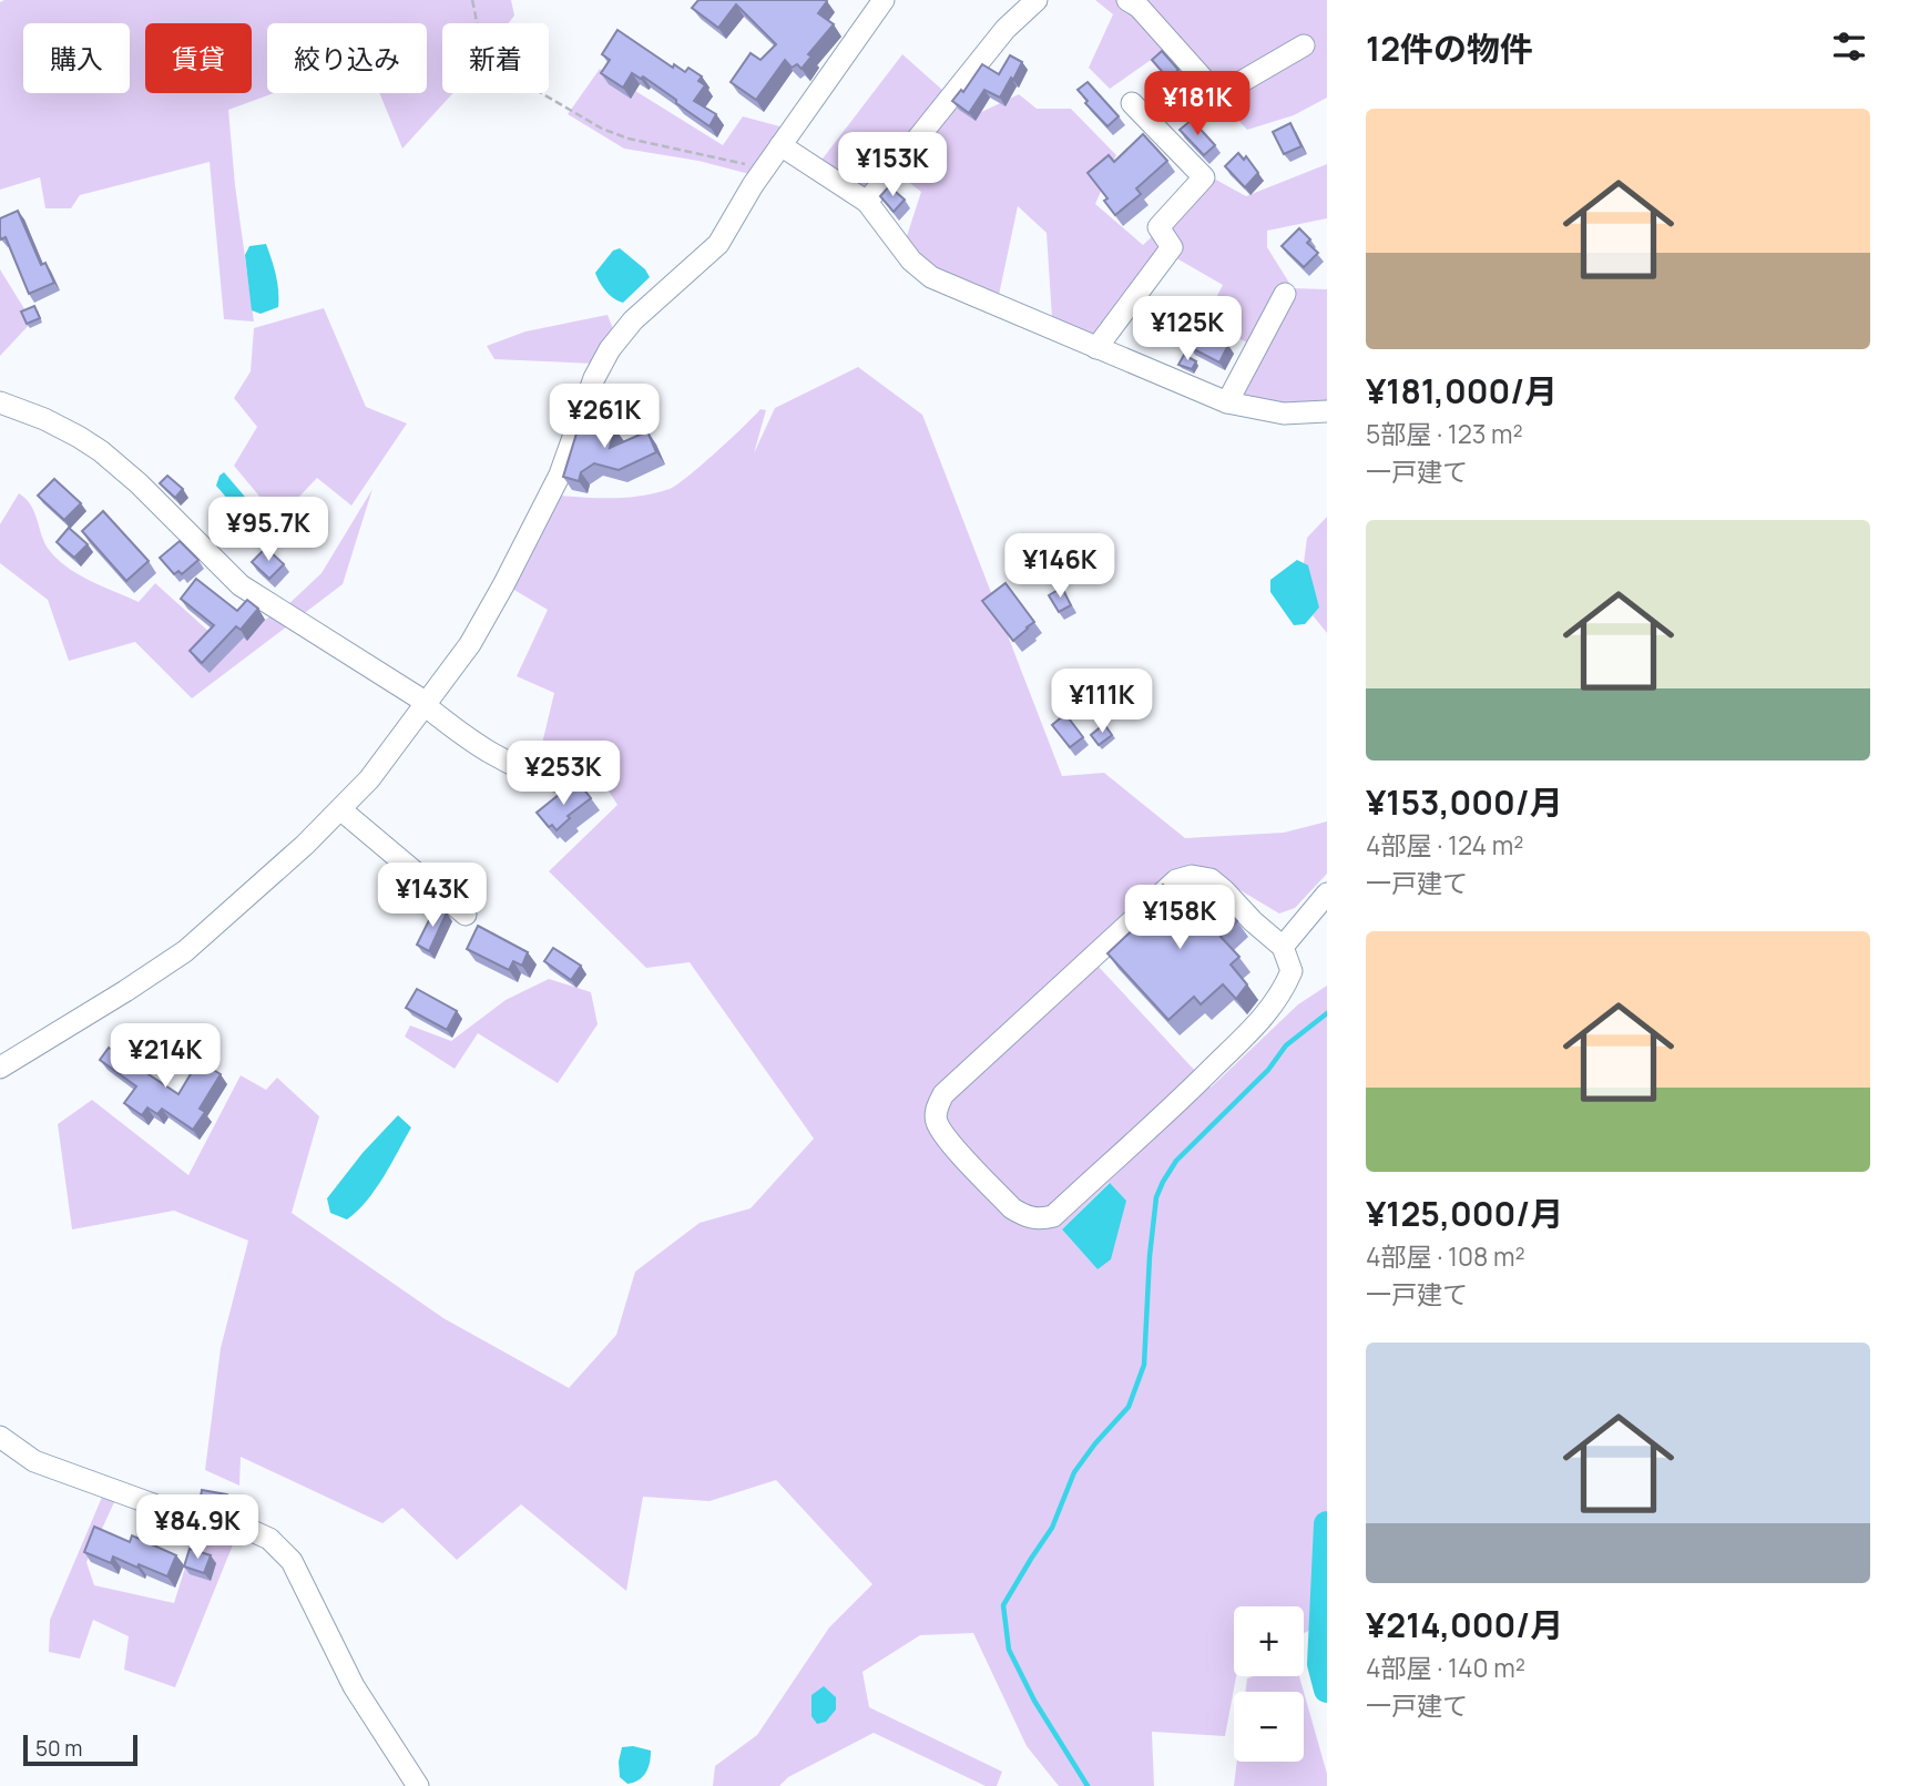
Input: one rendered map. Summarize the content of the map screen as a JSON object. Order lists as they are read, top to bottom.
{
  "scale_bar": "50 m",
  "page": {
    "heading": "12件の物件",
    "chip": [
      "購入",
      "賃貸",
      "絞り込み",
      "新着"
    ],
    "price": [
      "¥181K",
      "¥153K",
      "¥125K",
      "¥261K",
      "¥95.7K",
      "¥146K",
      "¥111K",
      "¥253K",
      "¥143K",
      "¥158K",
      "¥214K",
      "¥84.9K"
    ],
    "list": [
      {
        "name": "¥181,000/月",
        "note": "5部屋 · 123 m² · 一戸建て"
      },
      {
        "name": "¥153,000/月",
        "note": "4部屋 · 124 m² · 一戸建て"
      },
      {
        "name": "¥125,000/月",
        "note": "4部屋 · 108 m² · 一戸建て"
      },
      {
        "name": "¥214,000/月",
        "note": "4部屋 · 140 m² · 一戸建て"
      }
    ],
    "map_buttons": ["+", "−"],
    "scale": "50 m"
  }
}
